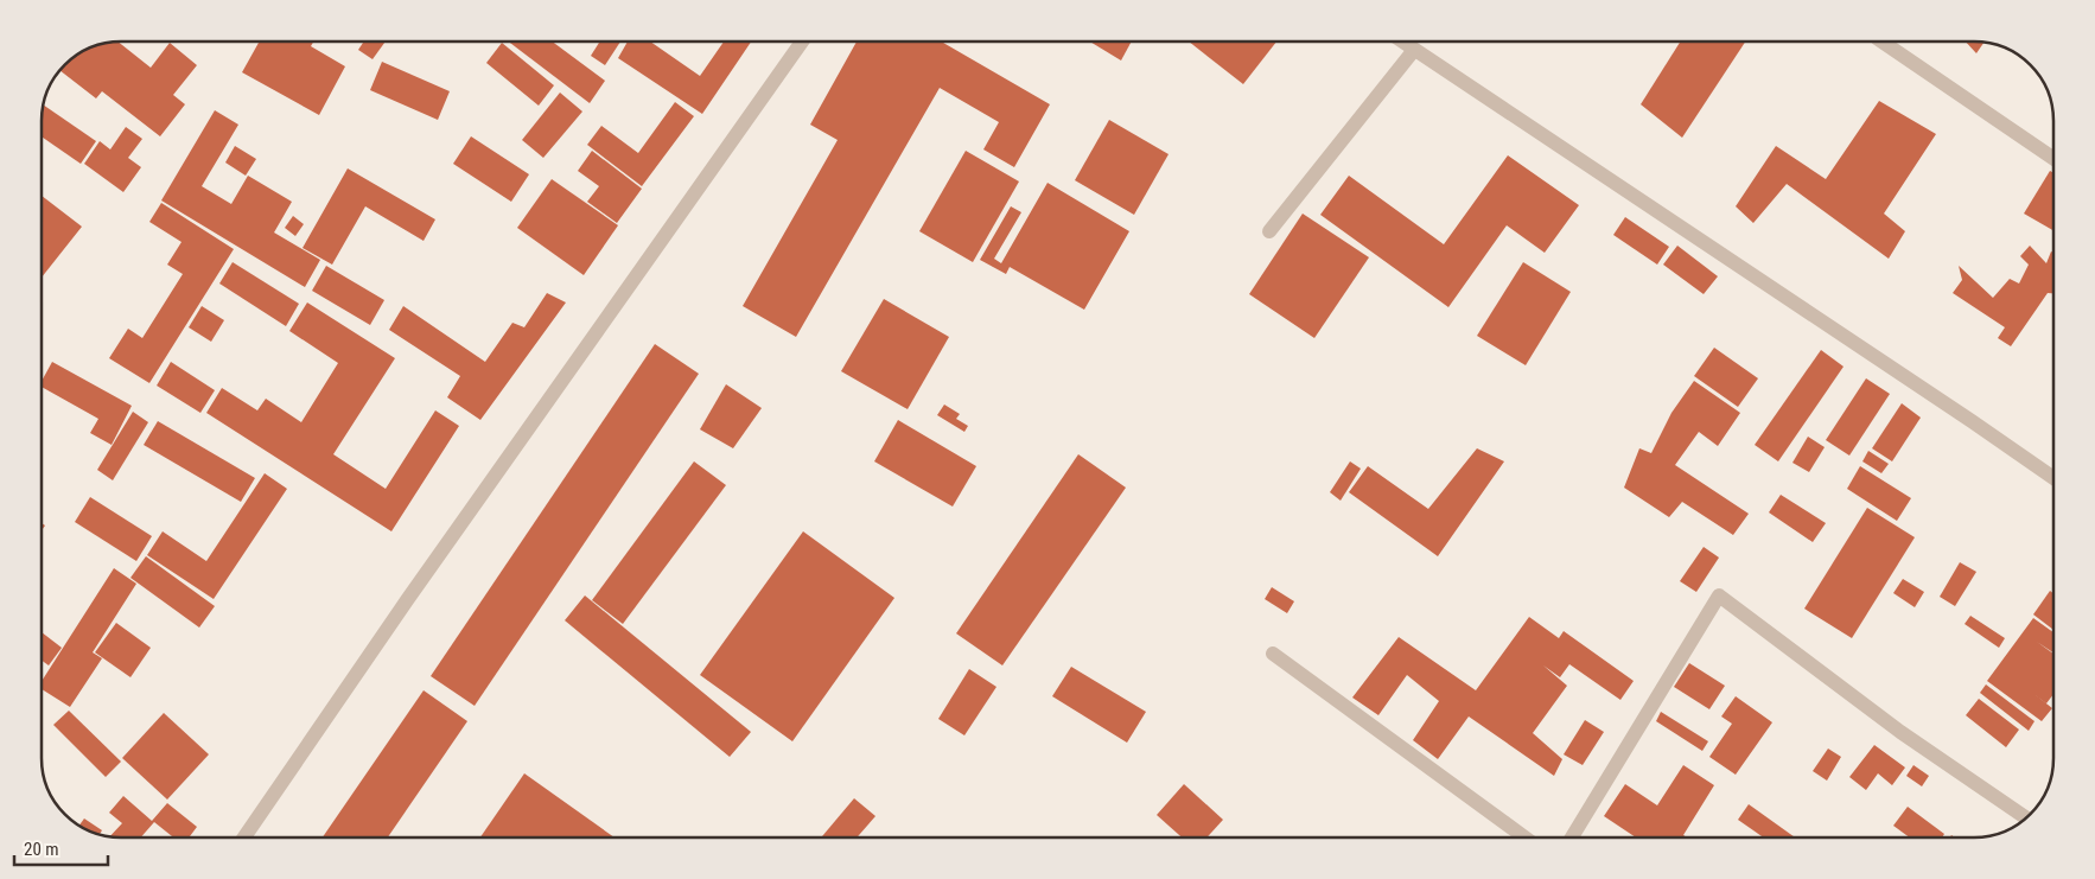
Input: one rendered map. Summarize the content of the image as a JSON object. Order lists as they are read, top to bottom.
{
  "scale_bar": "20 m"
}
